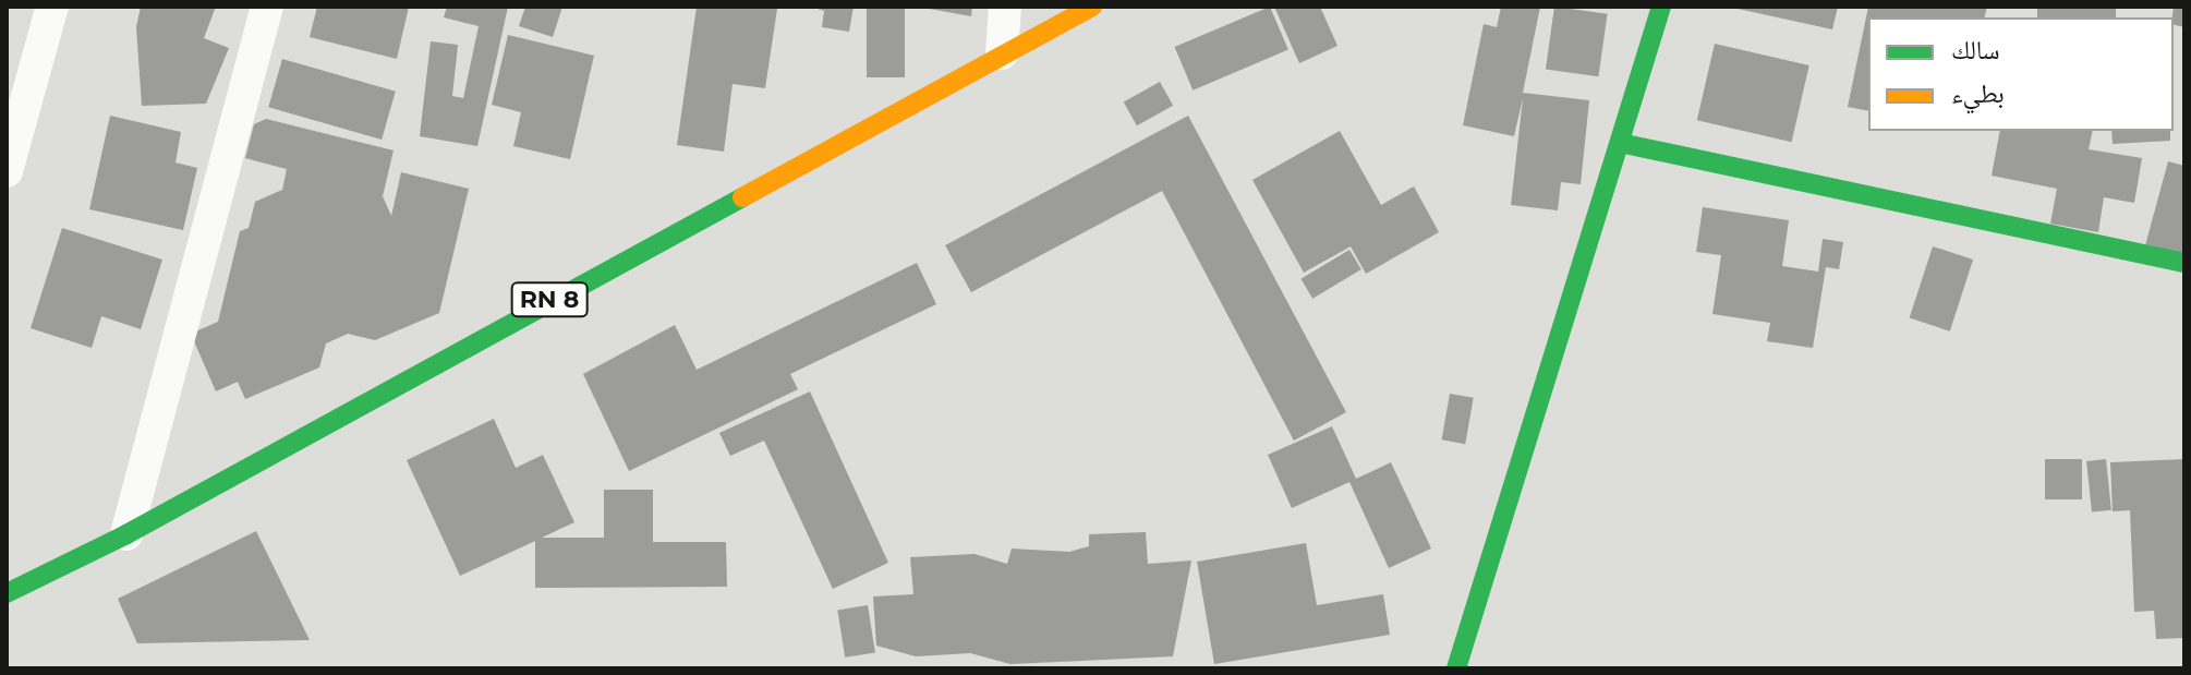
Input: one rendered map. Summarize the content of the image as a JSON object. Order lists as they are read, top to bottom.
{
  "streets": {
    "street": ["RN 8"]
  },
  "legend": ["سالك", "بطيء"]
}
